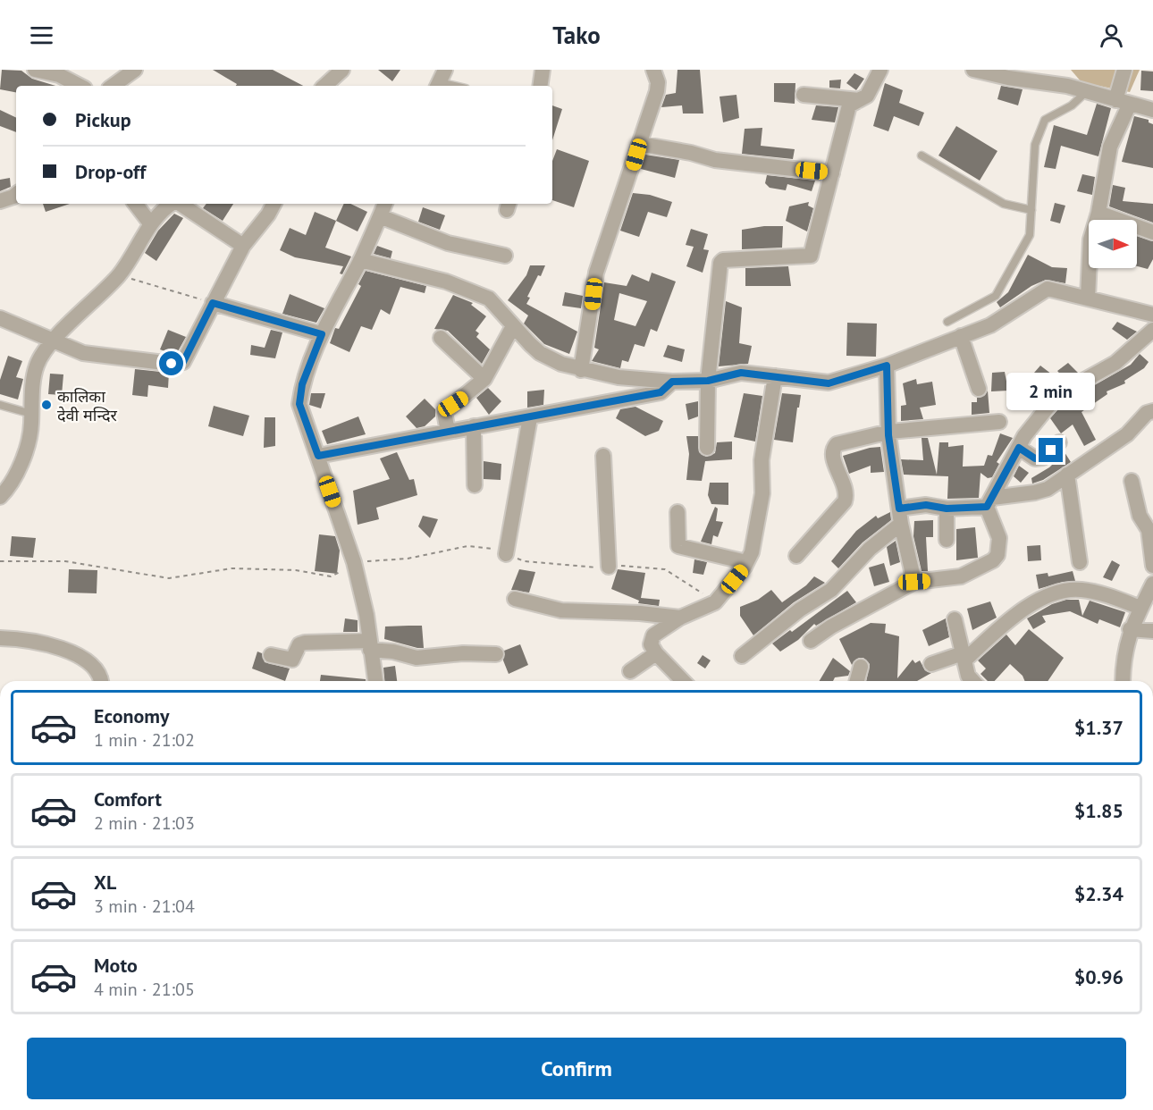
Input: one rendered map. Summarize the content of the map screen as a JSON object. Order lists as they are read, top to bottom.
{
  "places": ["कालिका देवी मन्दिर"],
  "north": "right",
  "page": {
    "header": "Tako",
    "banner": ["Pickup", "Drop-off"],
    "bubble": "2 min",
    "list": [
      {
        "name": "Economy",
        "note": "1 min · 21:02",
        "value": "$1.37"
      },
      {
        "name": "Comfort",
        "note": "2 min · 21:03",
        "value": "$1.85"
      },
      {
        "name": "XL",
        "note": "3 min · 21:04",
        "value": "$2.34"
      },
      {
        "name": "Moto",
        "note": "4 min · 21:05",
        "value": "$0.96"
      }
    ],
    "buttons": "Confirm"
  }
}
